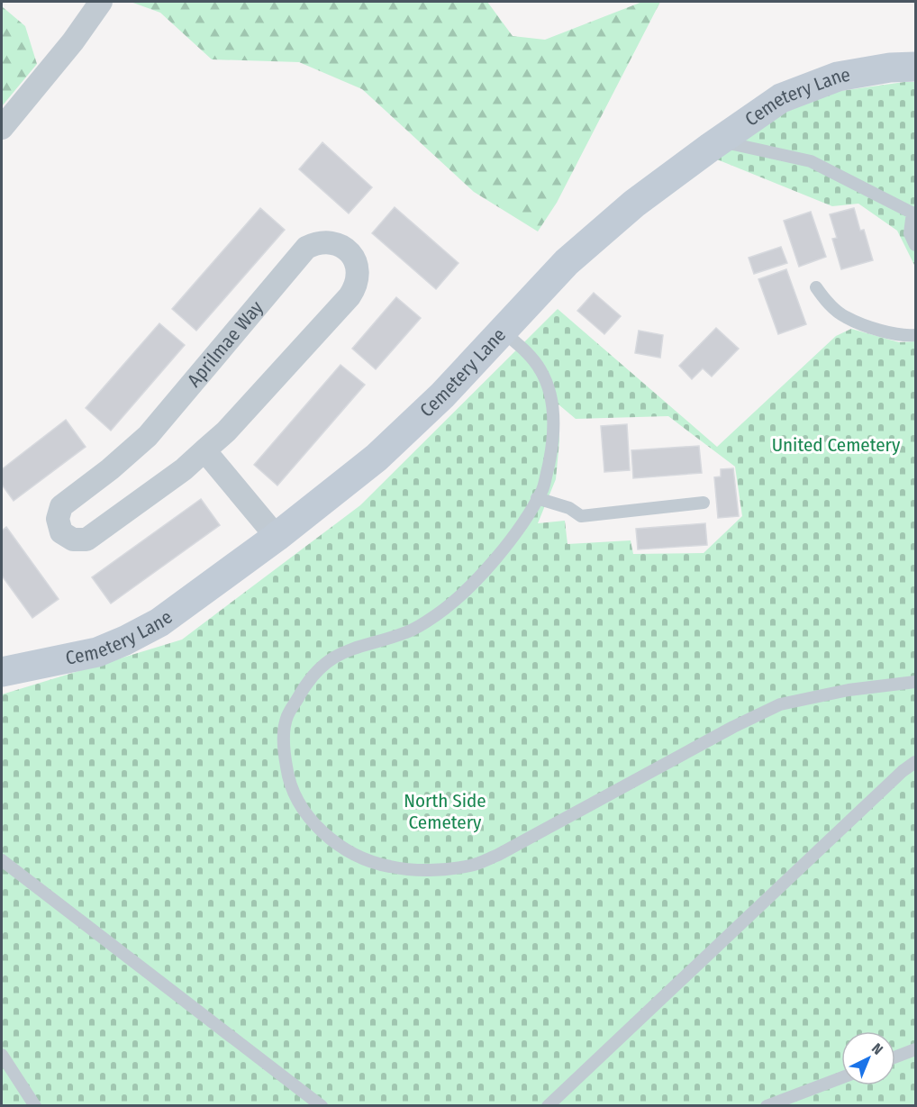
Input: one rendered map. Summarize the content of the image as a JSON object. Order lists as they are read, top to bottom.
{
  "streets": {
    "street": ["Cemetery Lane", "Aprilmae Way"]
  },
  "parks": ["United Cemetery", "North Side Cemetery"],
  "north": "top right"
}
